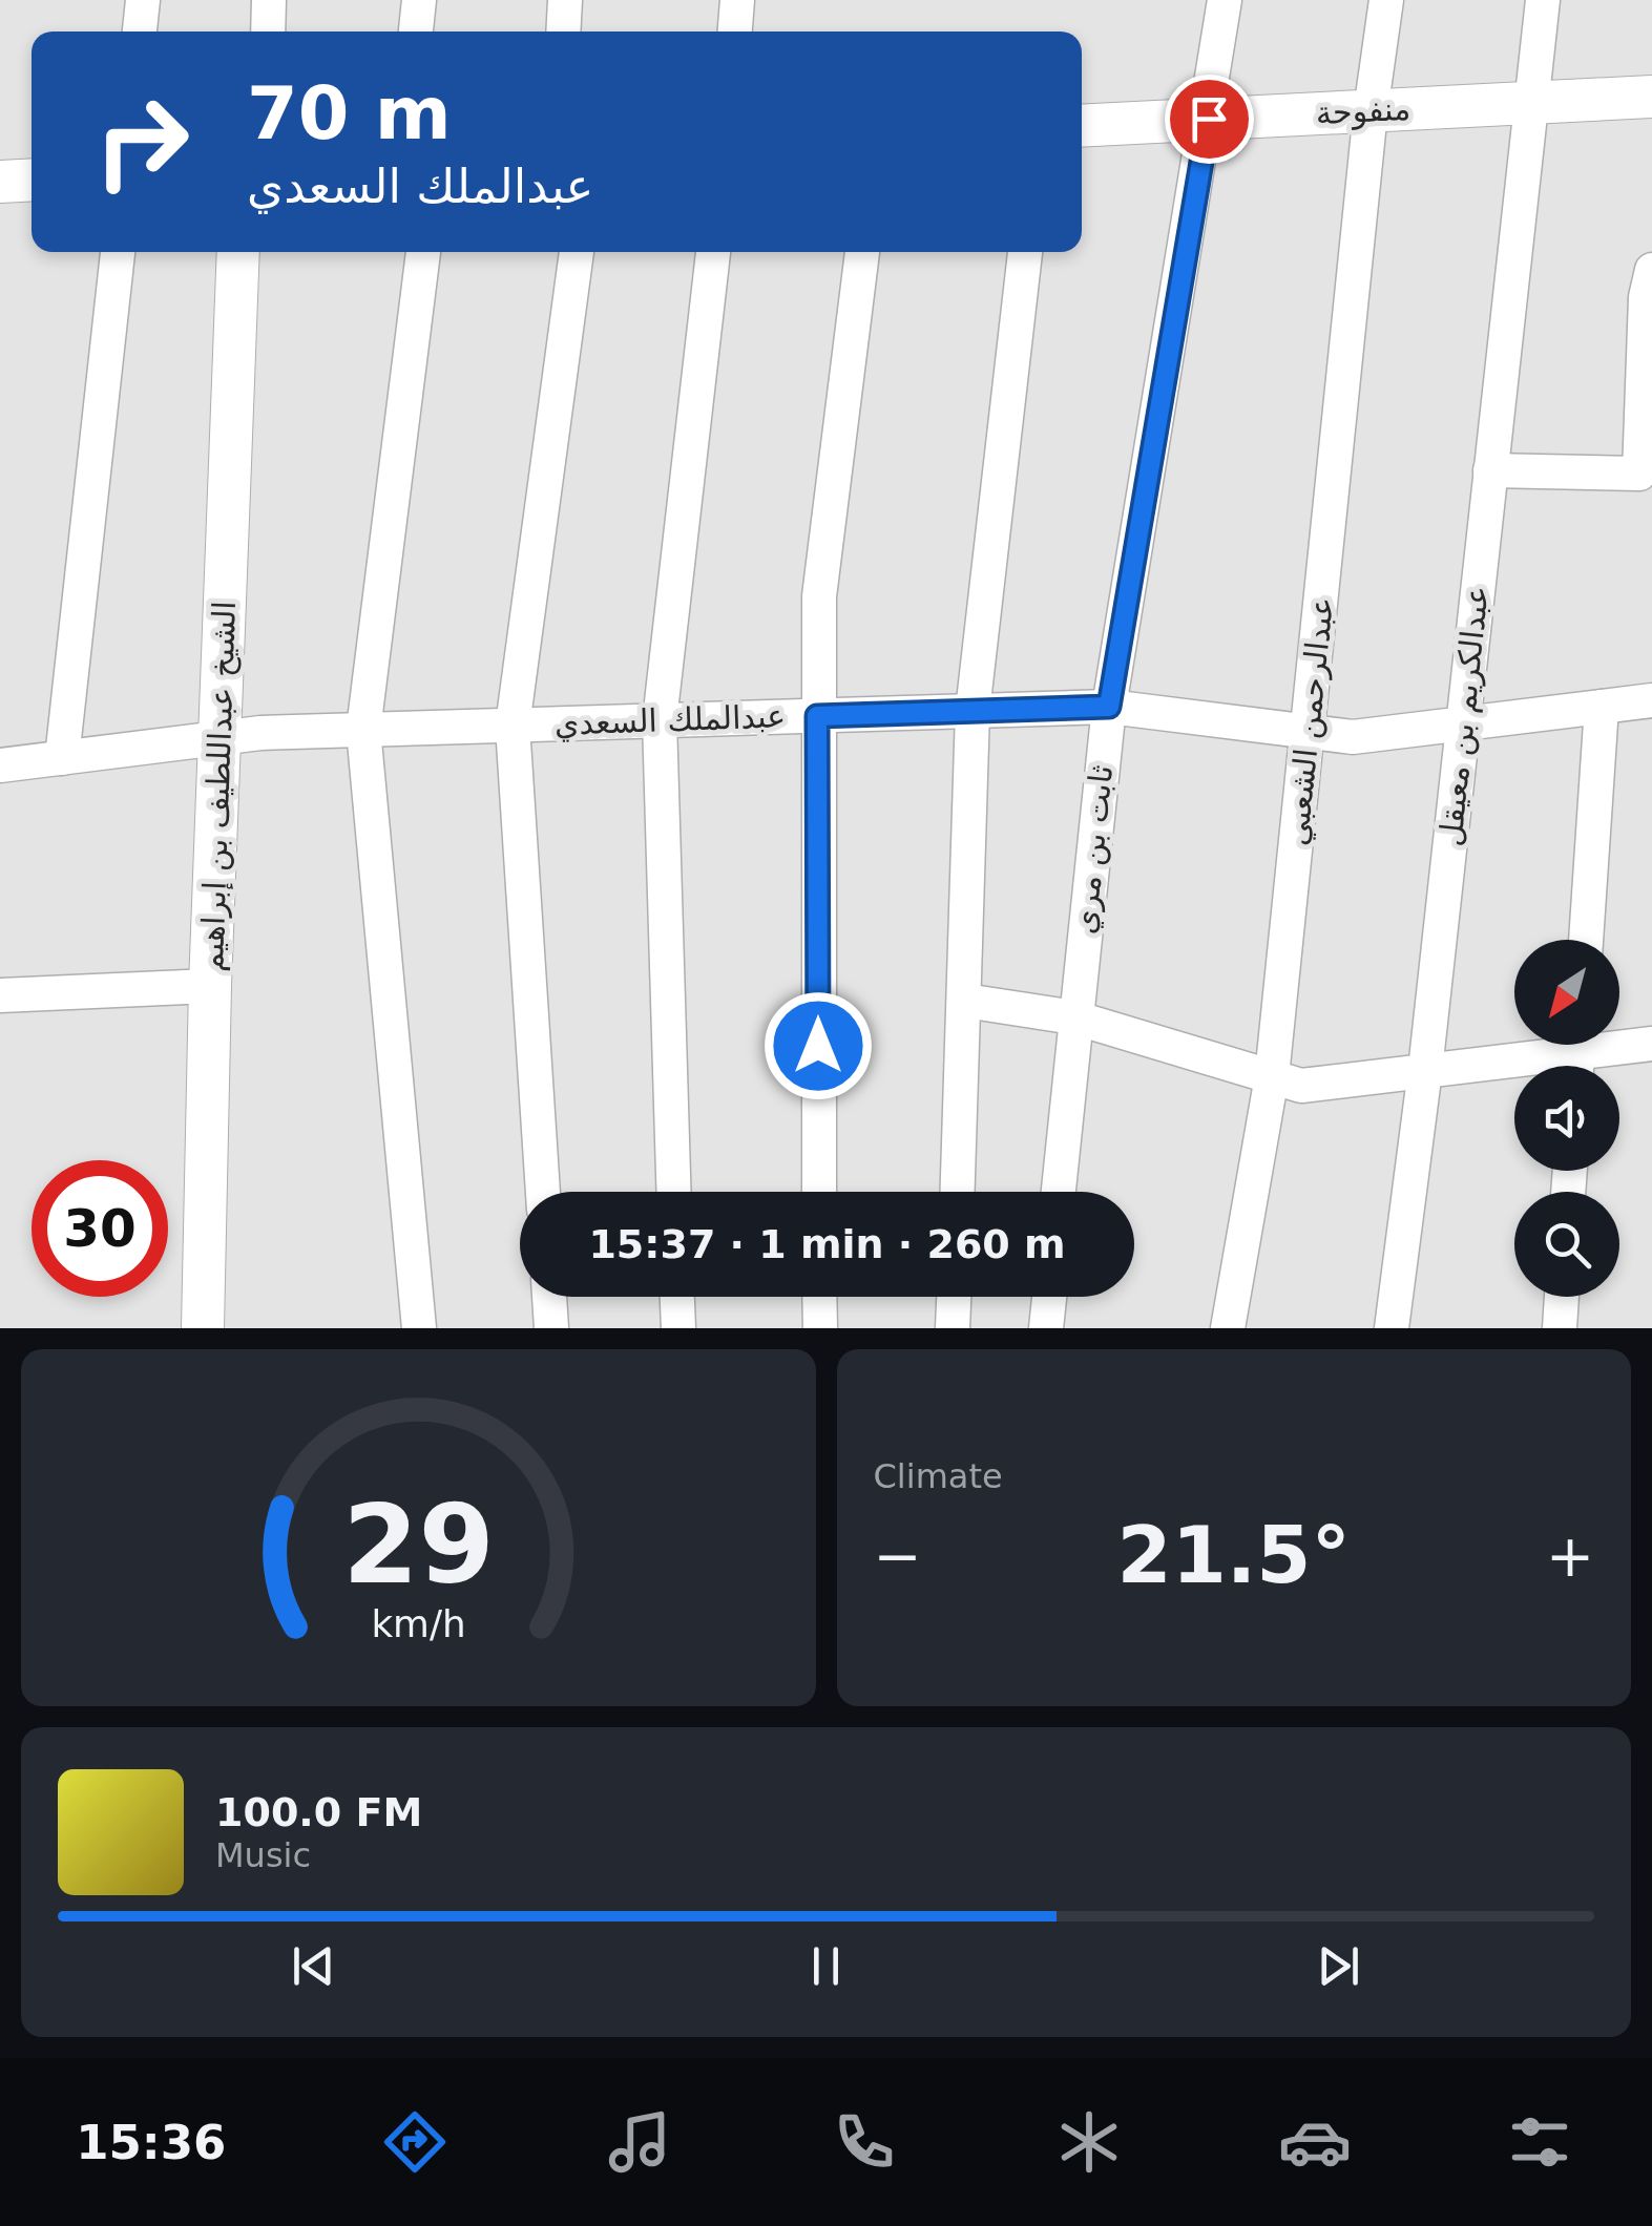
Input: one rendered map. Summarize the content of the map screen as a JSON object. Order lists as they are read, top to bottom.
{
  "streets": {
    "street": [
      "منفوحة",
      "عبدالكريم بن معيقل",
      "عبدالملك السعدي",
      "عبدالرحمن الشعبي",
      "الشيخ عبداللطيف بن إبراهيم",
      "ثابت بن مري"
    ]
  },
  "crossings": [
    ["منفوحة", "عبدالكريم بن معيقل"],
    ["منفوحة", "عبدالرحمن الشعبي"],
    ["منفوحة", "ثابت بن مري"],
    ["عبدالكريم بن معيقل", "عبدالملك السعدي"],
    ["عبدالملك السعدي", "عبدالرحمن الشعبي"],
    ["عبدالملك السعدي", "الشيخ عبداللطيف بن إبراهيم"],
    ["عبدالملك السعدي", "ثابت بن مري"]
  ],
  "north": "bottom left",
  "page": {
    "turn": ["70 m", "عبدالملك السعدي"],
    "limit": "30",
    "trip": "15:37 · 1 min · 260 m",
    "tile": "Climate",
    "heat": ["−", "21.5°", "+"],
    "song": ["100.0 FM", "Music"],
    "tabs": "15:36",
    "gauge": ["29", "km/h"]
  }
}
